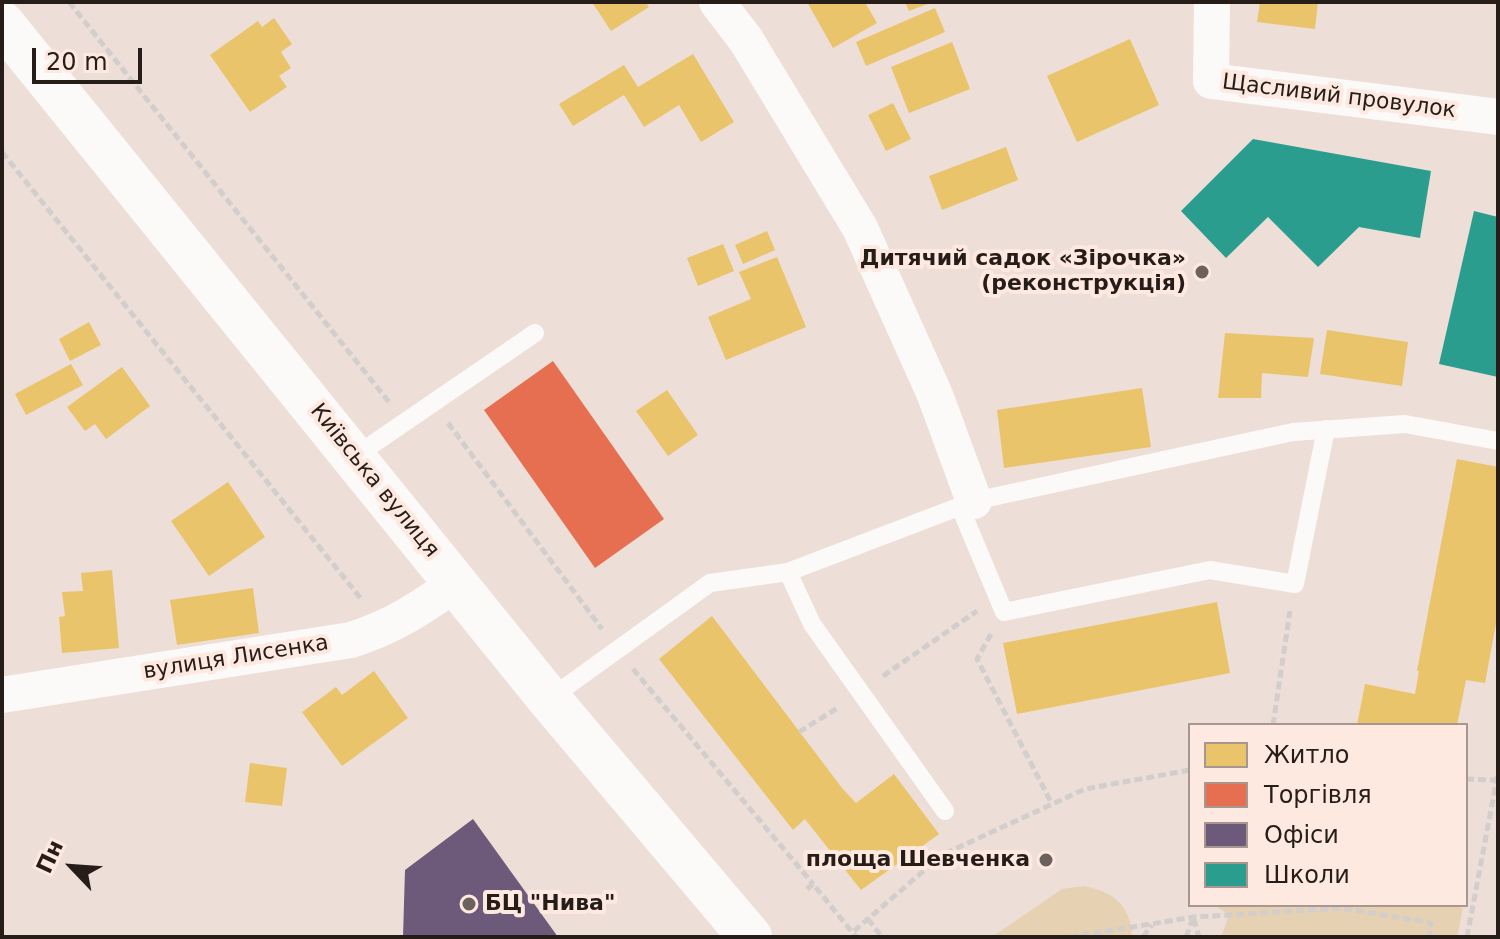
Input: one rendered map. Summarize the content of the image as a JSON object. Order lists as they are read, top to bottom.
{
  "streets": {
    "main road": ["Київська вулиця"],
    "street": ["Щасливий провулок", "вулиця Лисенка"]
  },
  "crossings": [
    ["Київська вулиця", "вулиця Лисенка"]
  ],
  "places": ["Дитячий садок «Зірочка» (реконструкція)", "площа Шевченка", "БЦ \"Нива\""],
  "legend": [
    "Житло",
    "Торгівля",
    "Офіси",
    "Школи"
  ],
  "scale_bar": "20 m",
  "north": "top left"
}
